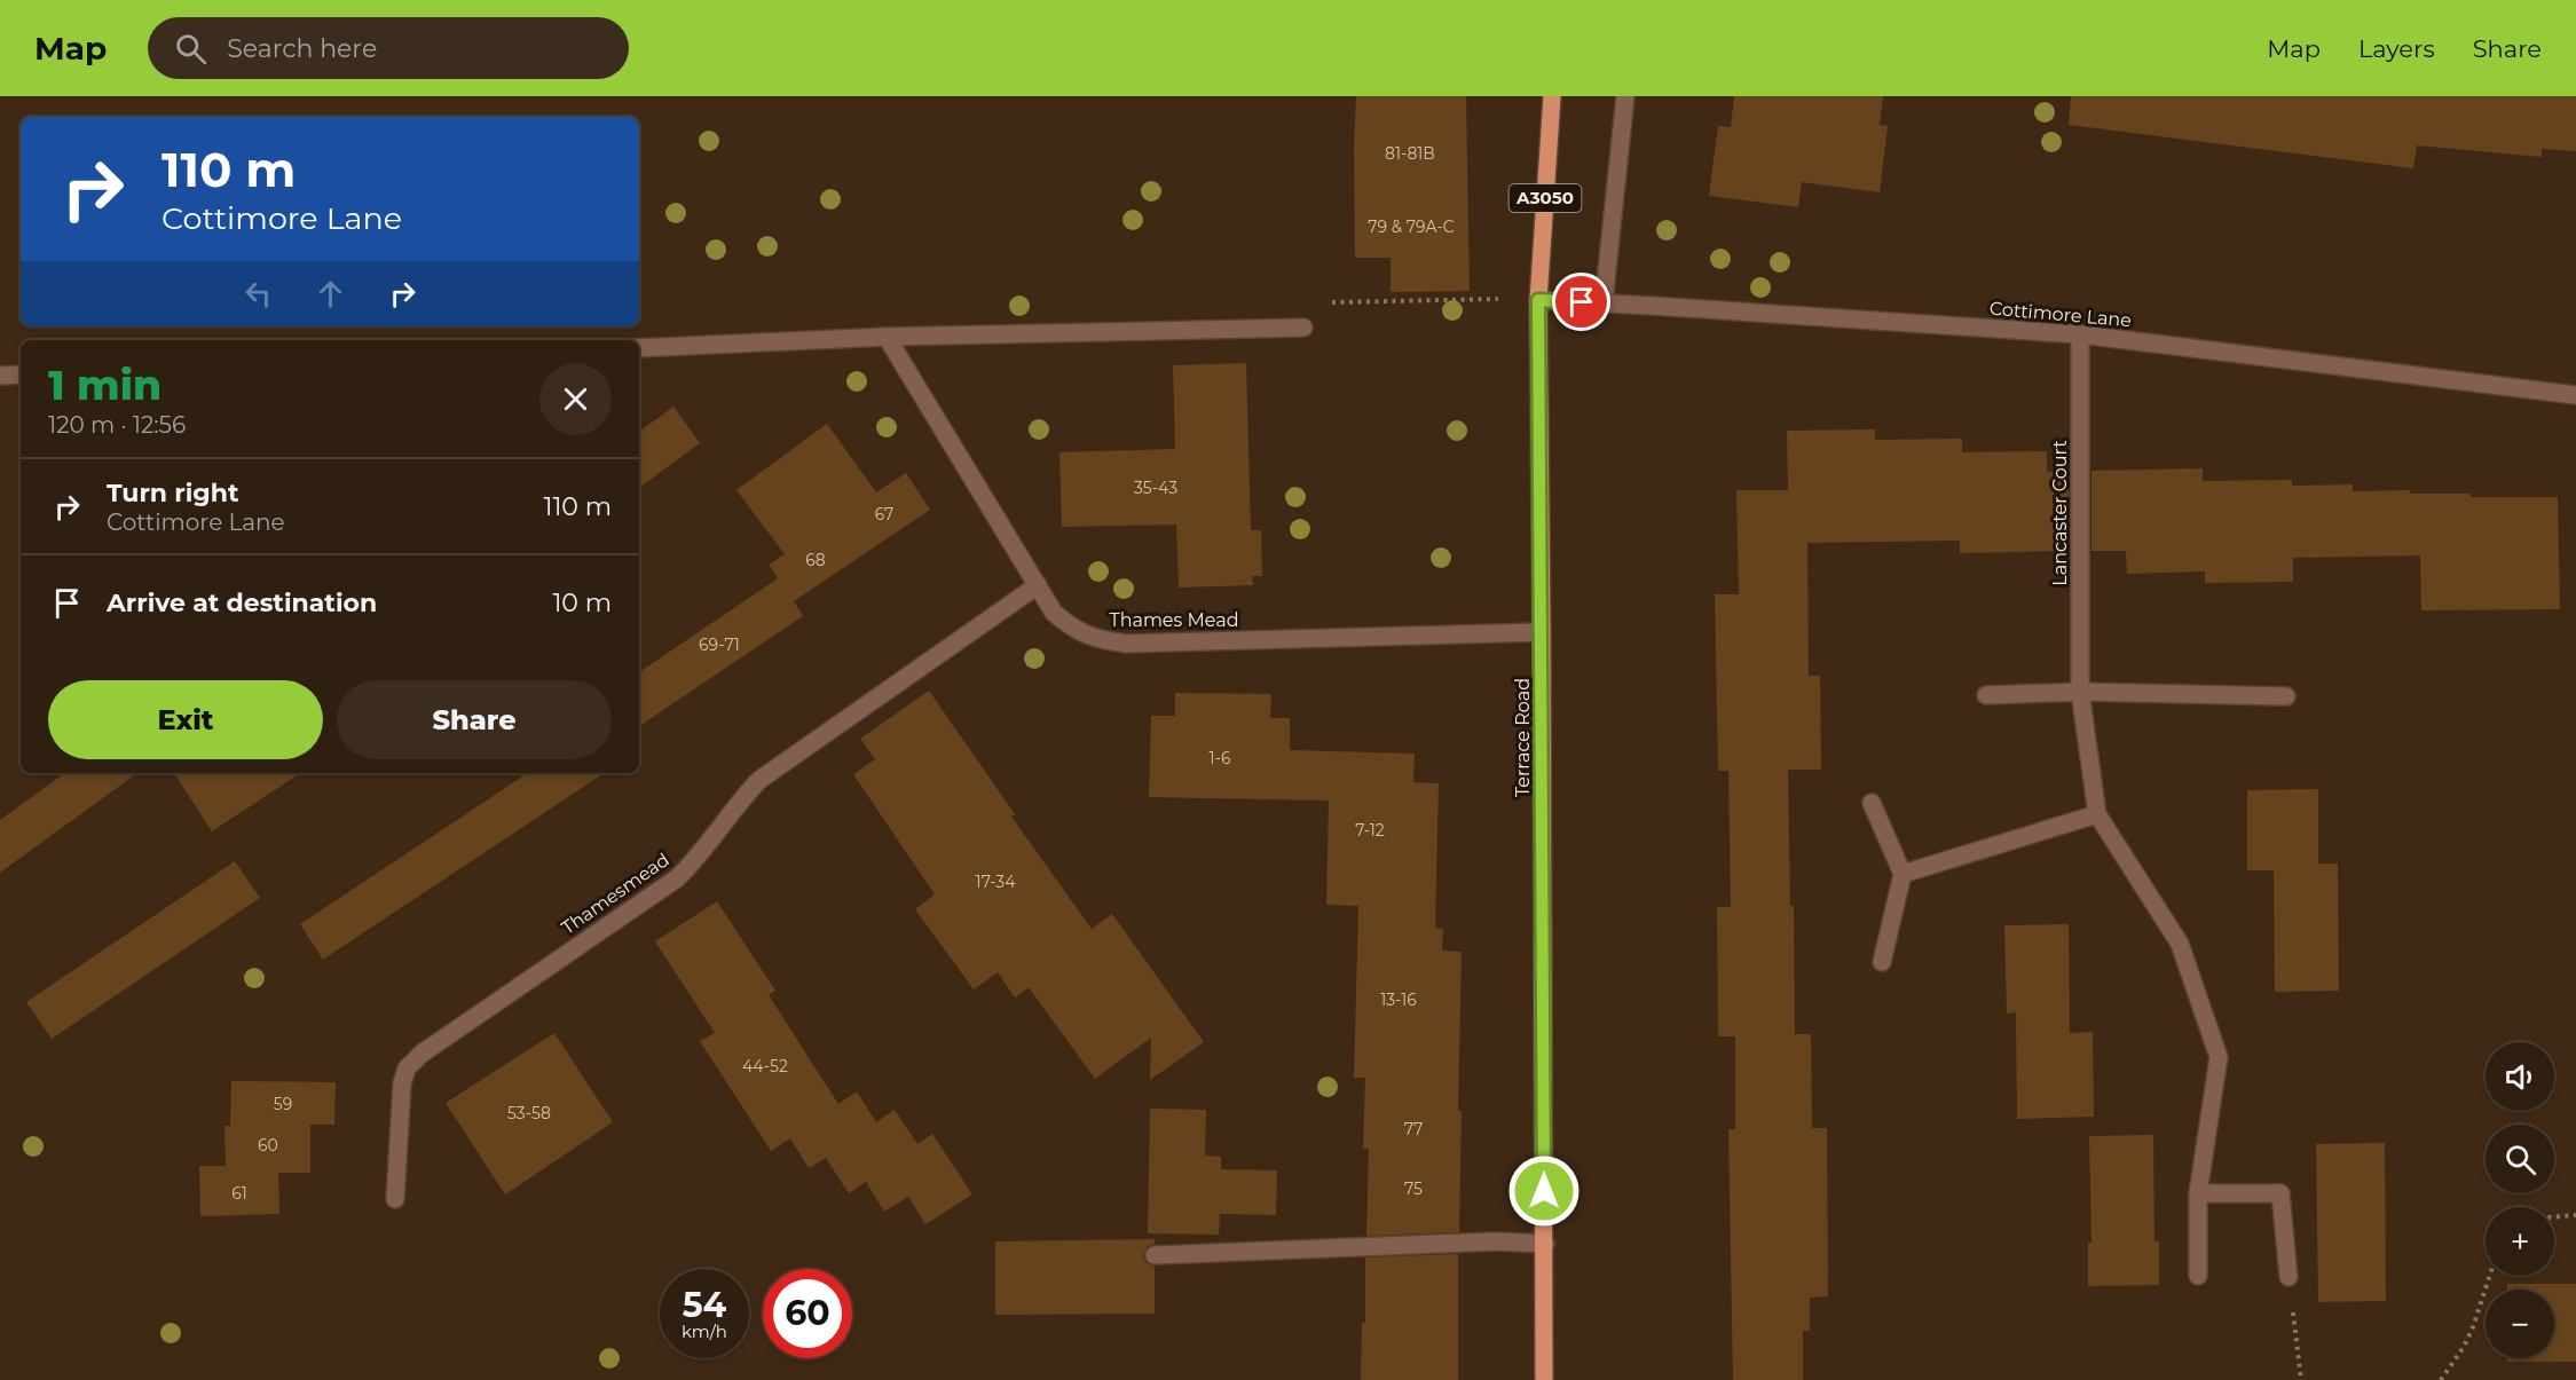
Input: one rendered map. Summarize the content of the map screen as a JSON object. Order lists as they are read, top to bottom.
{
  "streets": {
    "main road": ["A3050", "Terrace Road"],
    "street": [
      "Cottimore Lane",
      "Lancaster Court",
      "Thames Mead",
      "Thamesmead"
    ]
  },
  "crossings": [
    ["Cottimore Lane", "Lancaster Court"],
    ["Cottimore Lane", "Terrace Road"],
    ["Thames Mead", "Terrace Road"],
    ["Thames Mead", "Thamesmead"]
  ],
  "house_numbers": [
    "81-81B",
    "79 & 79A-C",
    "35-43",
    "67",
    "68",
    "69-71",
    "1-6",
    "7-12",
    "17-34",
    "13-16",
    "44-52",
    "59",
    "53-58",
    "77",
    "60",
    "75",
    "61"
  ],
  "page": {
    "header": "Map",
    "search": "Search here",
    "nav": ["Map", "Layers", "Share"],
    "turn": ["110 m", "Cottimore Lane"],
    "heading": ["1 min", "120 m · 12:56"],
    "list": [
      {
        "name": "Turn right",
        "note": "Cottimore Lane",
        "value": "110 m"
      },
      {
        "name": "Arrive at destination",
        "value": "10 m"
      }
    ],
    "buttons": ["Exit", "Share"],
    "map_buttons": ["+", "−"],
    "speed": "54 km/h",
    "limit": "60"
  }
}
